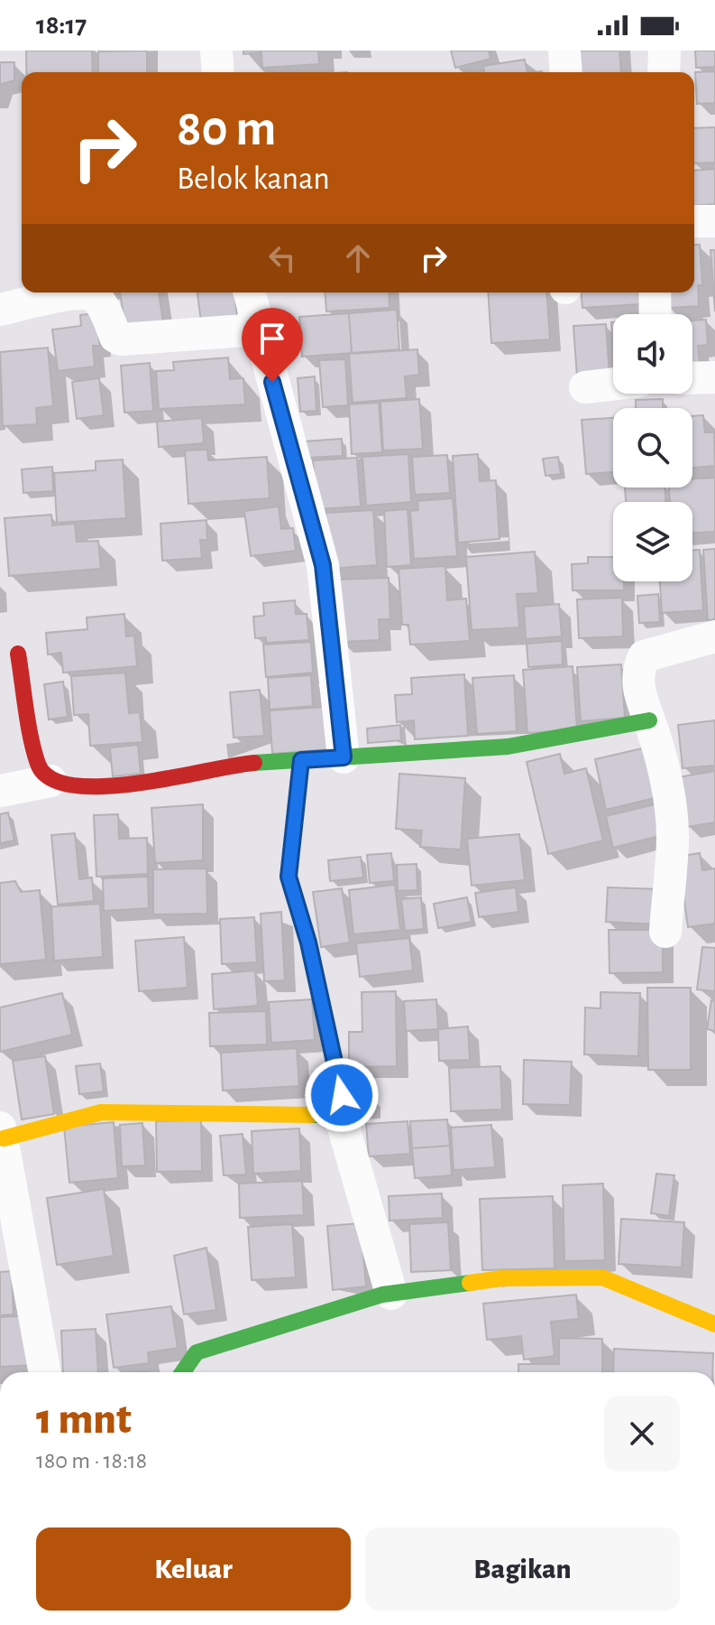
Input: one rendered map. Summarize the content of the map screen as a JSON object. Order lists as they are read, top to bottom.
{
  "page": {
    "status": "18:17",
    "turn": ["80 m", "Belok kanan"],
    "heading": ["1 mnt", "180 m · 18:18"],
    "buttons": ["Keluar", "Bagikan"]
  }
}
